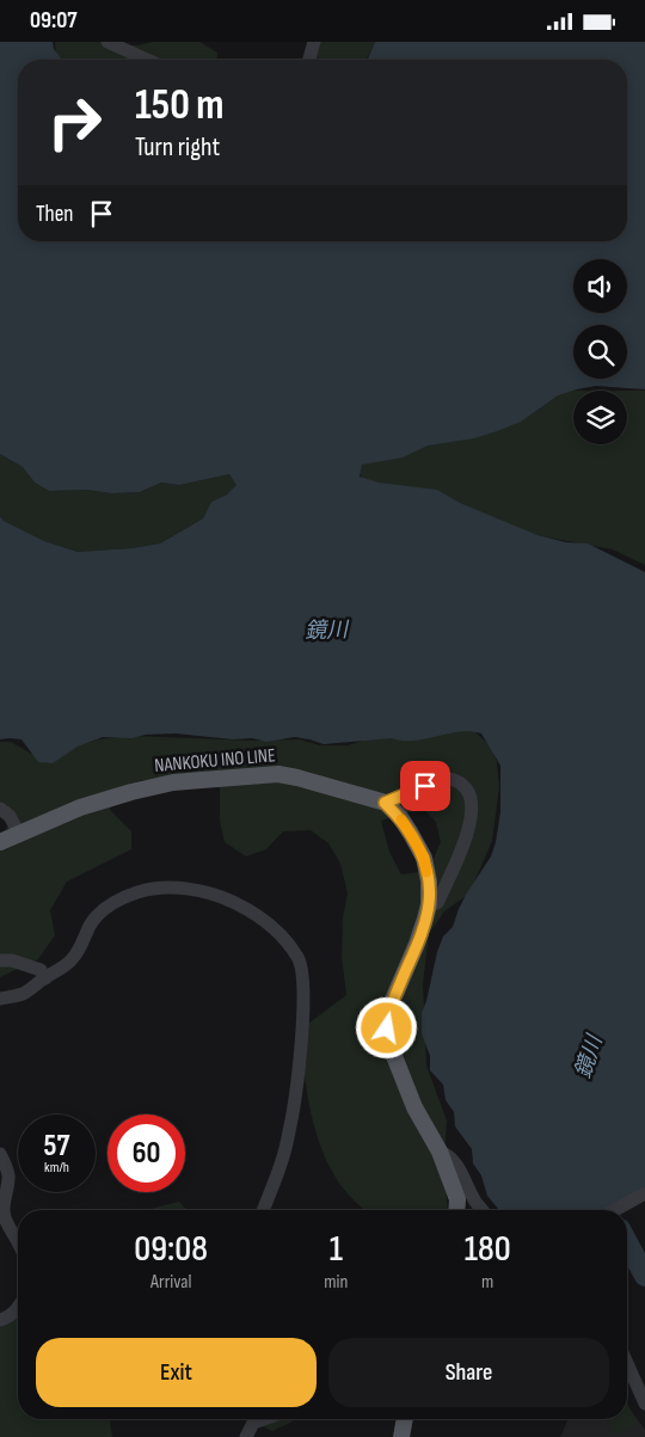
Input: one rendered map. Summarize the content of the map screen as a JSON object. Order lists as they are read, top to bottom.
{
  "streets": {
    "main road": ["NANKOKU INO LINE"]
  },
  "water": ["鏡川"],
  "page": {
    "status": "09:07",
    "turn": ["150 m", "Turn right"],
    "then": "Then",
    "speed": "57 km/h",
    "limit": "60",
    "eta": [
      "09:08",
      "Arrival",
      "1",
      "min",
      "180",
      "m"
    ],
    "buttons": ["Exit", "Share"]
  }
}
